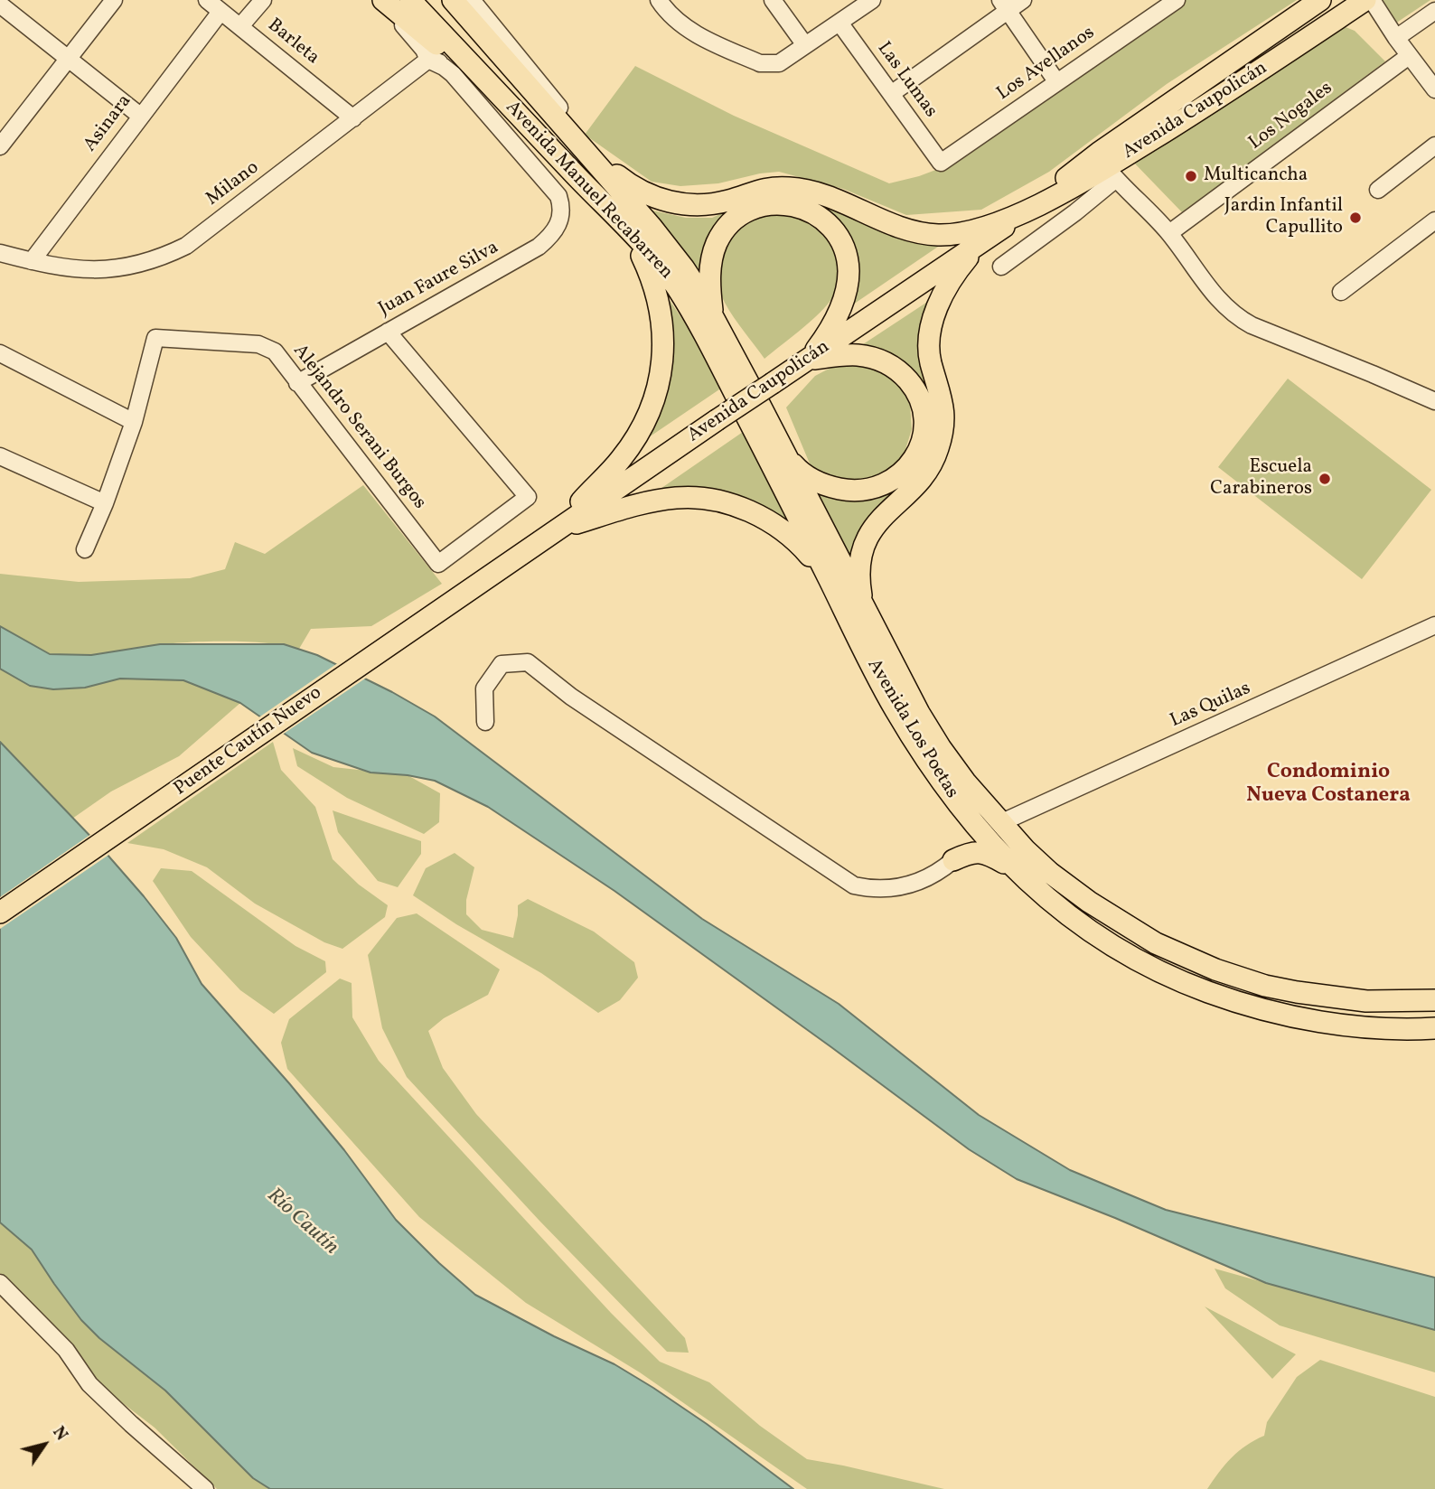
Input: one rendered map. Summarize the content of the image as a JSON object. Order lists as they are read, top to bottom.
{
  "streets": {
    "main road": [
      "Avenida Caupolicán",
      "Avenida Manuel Recabarren",
      "Avenida Los Poetas",
      "Puente Cautín Nuevo"
    ],
    "street": [
      "Barleta",
      "Los Avellanos",
      "Las Lumas",
      "Los Nogales",
      "Asinara",
      "Milano",
      "Juan Faure Silva",
      "Alejandro Serani Burgos",
      "Las Quilas"
    ]
  },
  "crossings": [
    ["Barleta", "Asinara"],
    ["Barleta", "Milano"],
    ["Los Avellanos", "Las Lumas"],
    ["Avenida Caupolicán", "Puente Cautín Nuevo"],
    ["Asinara", "Milano"],
    ["Milano", "Avenida Manuel Recabarren"],
    ["Avenida Manuel Recabarren", "Juan Faure Silva"],
    ["Avenida Manuel Recabarren", "Avenida Los Poetas"],
    ["Juan Faure Silva", "Alejandro Serani Burgos"],
    ["Las Quilas", "Avenida Los Poetas"]
  ],
  "districts": ["Condominio Nueva Costanera"],
  "water": ["Río Cautín"],
  "places": ["Multicancha", "Jardin Infantil Capullito", "Escuela Carabineros"],
  "north": "top right"
}
